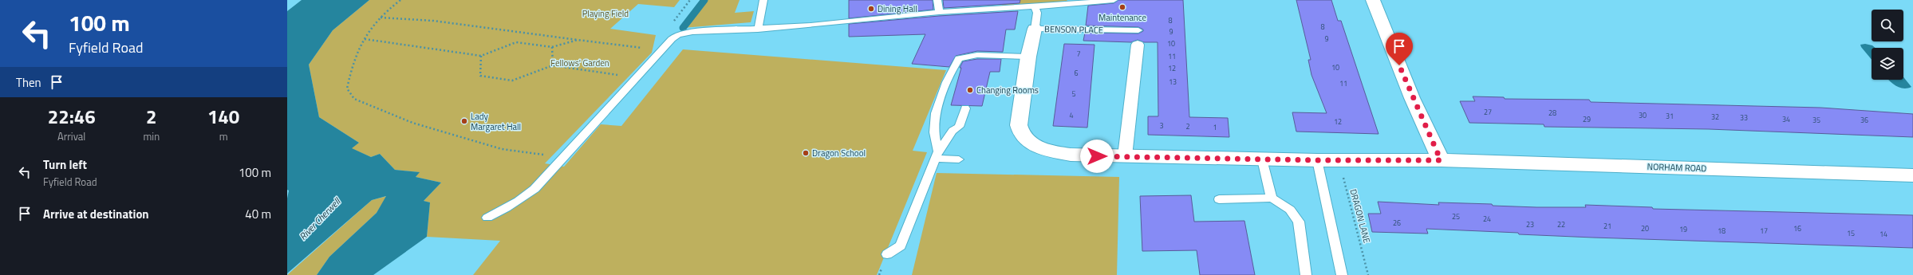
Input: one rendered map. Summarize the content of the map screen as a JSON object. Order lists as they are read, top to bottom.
{
  "streets": {
    "street": ["BENSON PLACE", "NORHAM ROAD"],
    "path": ["DRAGON LANE"]
  },
  "crossings": [
    ["BENSON PLACE", "NORHAM ROAD"],
    ["BENSON PLACE", "DRAGON LANE"]
  ],
  "water": ["River Cherwell"],
  "parks": ["Playing Field", "Fellows' Garden"],
  "places": [
    "Maintenance",
    "Dining Hall",
    "Changing Rooms",
    "Lady Margaret Hall",
    "Dragon School"
  ],
  "house_numbers": [
    "8",
    "8",
    "9",
    "9",
    "10",
    "7",
    "11",
    "10",
    "12",
    "6",
    "13",
    "11",
    "5",
    "27",
    "28",
    "4",
    "30",
    "31",
    "32",
    "33",
    "29",
    "34",
    "35",
    "36",
    "12",
    "3",
    "2",
    "1",
    "25",
    "24",
    "26",
    "23",
    "22",
    "21",
    "20",
    "16",
    "19",
    "18",
    "17",
    "15",
    "14"
  ],
  "page": {
    "turn": ["100 m", "Fyfield Road"],
    "then": "Then",
    "eta": [
      "22:46",
      "Arrival",
      "2",
      "min",
      "140",
      "m"
    ],
    "list": [
      {
        "name": "Turn left",
        "note": "Fyfield Road",
        "value": "100 m"
      },
      {
        "name": "Arrive at destination",
        "value": "40 m"
      }
    ]
  }
}
